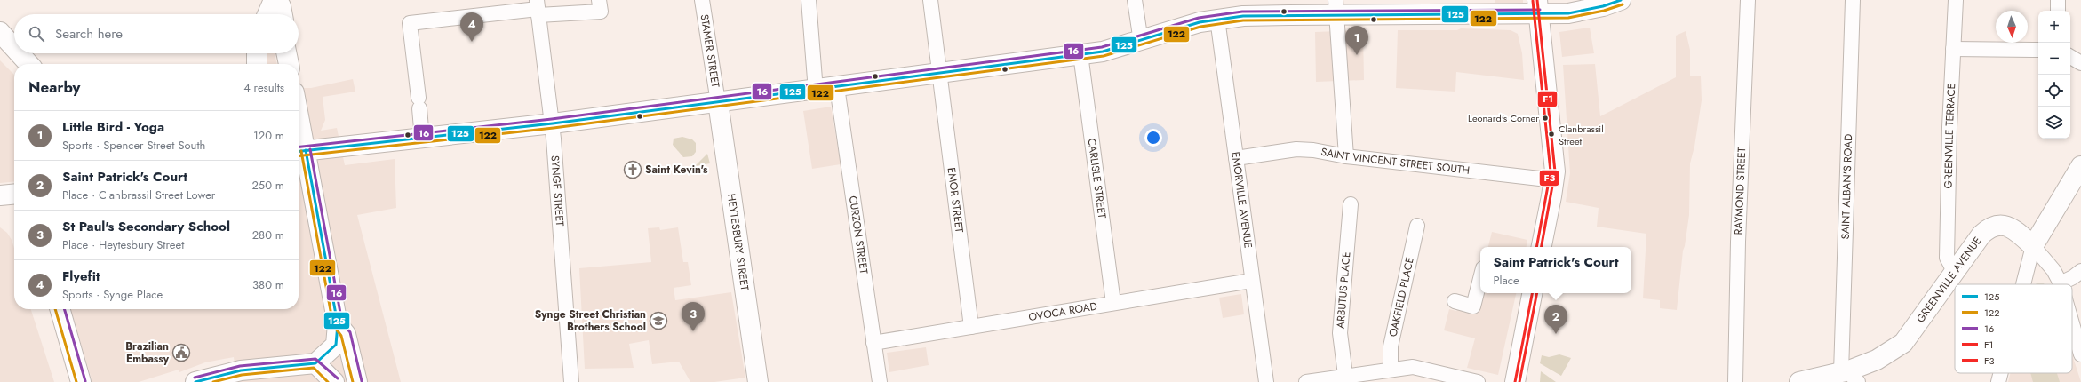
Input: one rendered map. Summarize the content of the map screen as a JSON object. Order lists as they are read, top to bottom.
{
  "streets": {
    "main road": ["HEYTESBURY STREET", "GREENVILLE AVENUE"],
    "street": [
      "STAMER STREET",
      "GREENVILLE TERRACE",
      "SAINT VINCENT STREET SOUTH",
      "CARLISLE STREET",
      "SAINT ALBAN'S ROAD",
      "SYNGE STREET",
      "RAYMOND STREET",
      "EMOR STREET",
      "EMORVILLE AVENUE",
      "CURZON STREET",
      "ARBUTUS PLACE",
      "OAKFIELD PLACE",
      "OVOCA ROAD"
    ]
  },
  "crossings": [
    ["STAMER STREET", "HEYTESBURY STREET"],
    ["GREENVILLE TERRACE", "GREENVILLE AVENUE"],
    ["SAINT VINCENT STREET SOUTH", "EMORVILLE AVENUE"],
    ["CARLISLE STREET", "OVOCA ROAD"],
    ["SAINT ALBAN'S ROAD", "GREENVILLE AVENUE"],
    ["EMOR STREET", "OVOCA ROAD"],
    ["EMORVILLE AVENUE", "OVOCA ROAD"],
    ["CURZON STREET", "OVOCA ROAD"]
  ],
  "places": {
    "other": ["Leonard's Corner", "Clanbrassil Street"],
    "church": ["Saint Kevin's"],
    "school or university": ["Synge Street Christian Brothers School"],
    "public building": ["Brazilian Embassy"]
  },
  "lines": [
    "transit line 125",
    "transit line F1",
    "transit line F3",
    "transit line 122",
    "transit line 16"
  ],
  "legend": [
    "125",
    "122",
    "16",
    "F1",
    "F3"
  ],
  "north": "bottom",
  "page": {
    "map_buttons": ["+", "−"],
    "pins": [
      "4",
      "1",
      "3",
      "2"
    ],
    "search": "Search here",
    "heading": ["Nearby", "4 results"],
    "list": [
      {
        "mark": "1",
        "name": "Little Bird - Yoga",
        "note": "Sports · Spencer Street South",
        "value": "120 m"
      },
      {
        "mark": "2",
        "name": "Saint Patrick's Court",
        "note": "Place · Clanbrassil Street Lower",
        "value": "250 m"
      },
      {
        "mark": "3",
        "name": "St Paul's Secondary School",
        "note": "Place · Heytesbury Street",
        "value": "280 m"
      },
      {
        "mark": "4",
        "name": "Flyefit",
        "note": "Sports · Synge Place",
        "value": "380 m"
      }
    ],
    "popup": ["Saint Patrick's Court", "Place"]
  }
}
